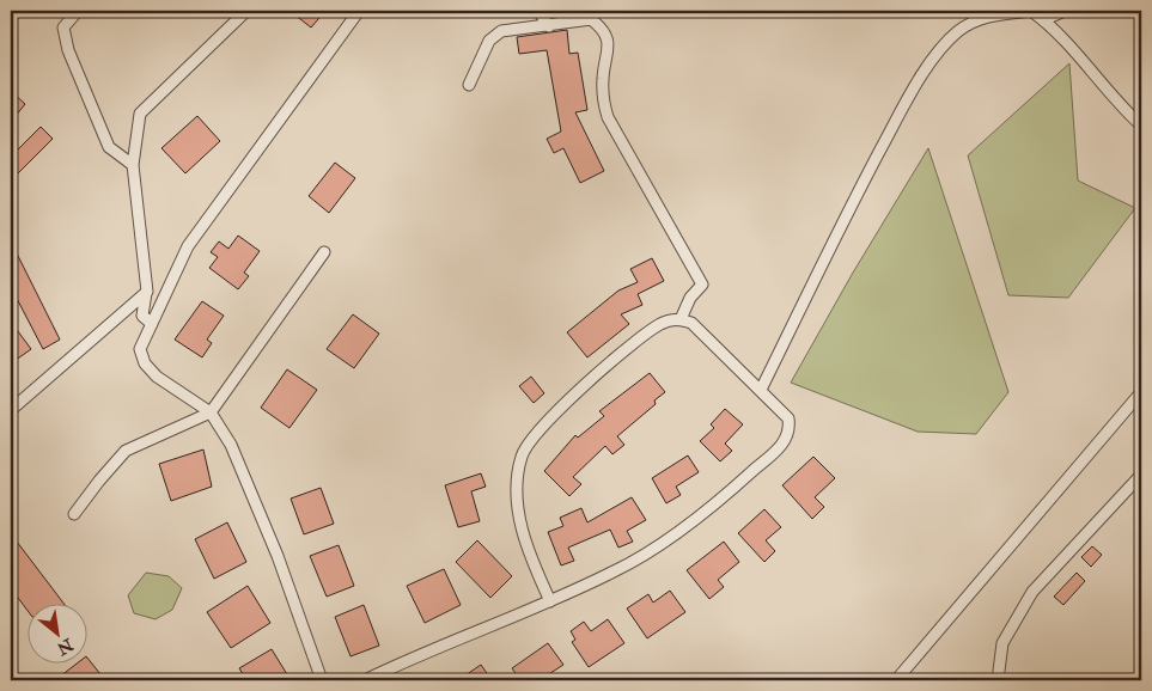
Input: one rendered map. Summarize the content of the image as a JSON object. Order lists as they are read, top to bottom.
{
  "north": "bottom right"
}
